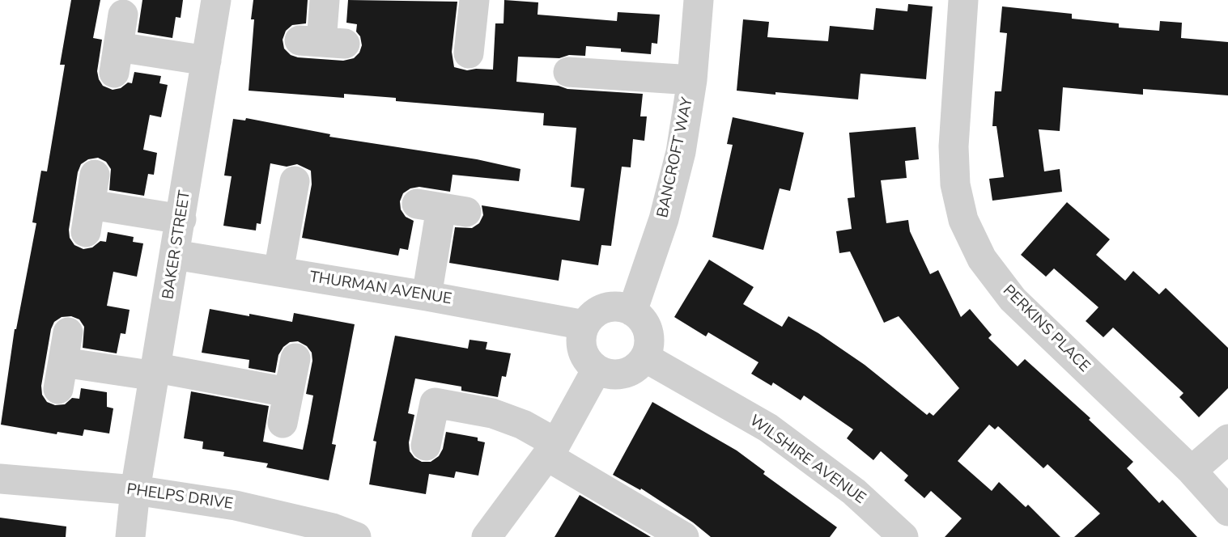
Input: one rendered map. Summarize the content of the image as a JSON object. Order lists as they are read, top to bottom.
{
  "streets": {
    "street": [
      "BANCROFT WAY",
      "BAKER STREET",
      "THURMAN AVENUE",
      "PERKINS PLACE",
      "WILSHIRE AVENUE",
      "PHELPS DRIVE"
    ]
  },
  "crossings": [
    ["BANCROFT WAY", "THURMAN AVENUE"],
    ["BANCROFT WAY", "WILSHIRE AVENUE"],
    ["BAKER STREET", "THURMAN AVENUE"],
    ["BAKER STREET", "PHELPS DRIVE"],
    ["THURMAN AVENUE", "WILSHIRE AVENUE"]
  ]
}
